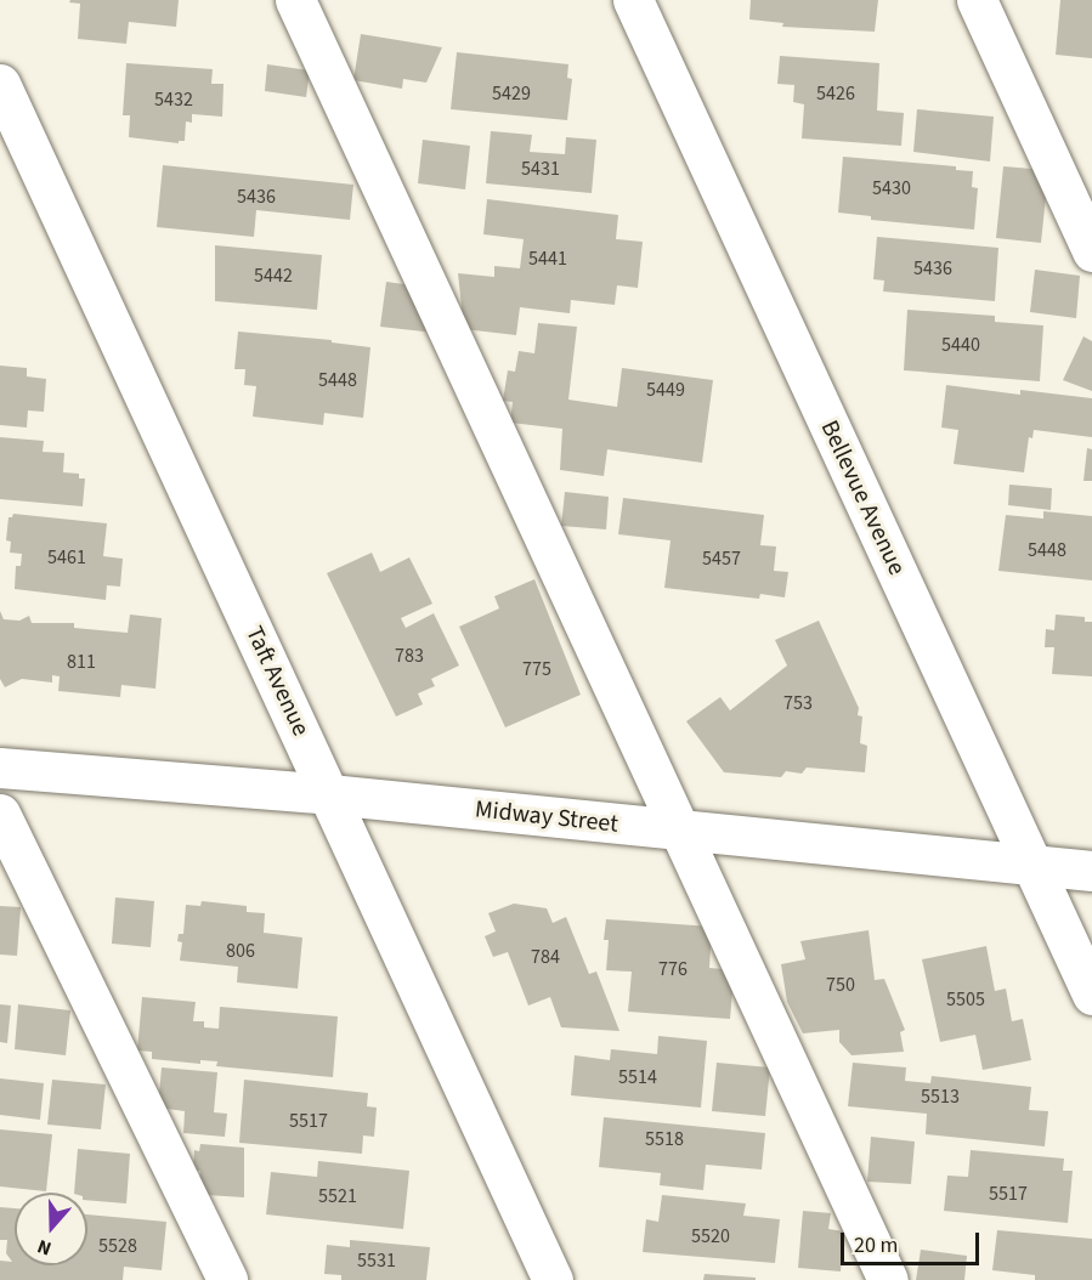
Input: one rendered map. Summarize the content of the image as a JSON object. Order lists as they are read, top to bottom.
{
  "streets": {
    "street": ["Bellevue Avenue", "Taft Avenue", "Midway Street"]
  },
  "crossings": [
    ["Bellevue Avenue", "Midway Street"],
    ["Taft Avenue", "Midway Street"]
  ],
  "house_numbers": [
    "5429",
    "5426",
    "5432",
    "5431",
    "5430",
    "5436",
    "5441",
    "5436",
    "5442",
    "5440",
    "5448",
    "5449",
    "5448",
    "5461",
    "5457",
    "783",
    "811",
    "775",
    "753",
    "806",
    "784",
    "776",
    "750",
    "5505",
    "5514",
    "5513",
    "5517",
    "5518",
    "5517",
    "5521",
    "5520",
    "5528",
    "5531"
  ],
  "scale_bar": "20 m",
  "north": "bottom"
}
